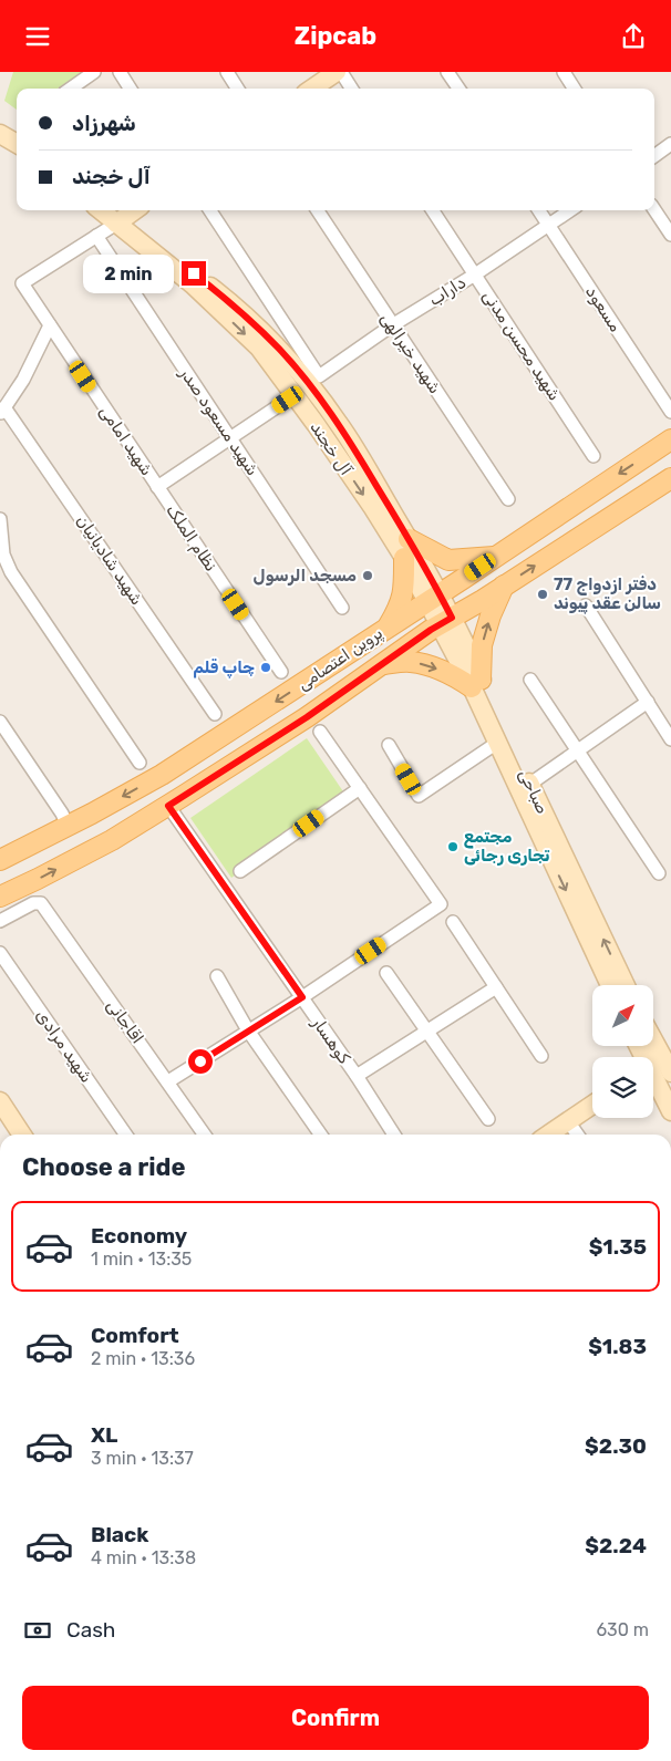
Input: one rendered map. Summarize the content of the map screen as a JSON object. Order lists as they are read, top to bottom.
{
  "streets": {
    "main road": ["پروین اعتصامی"],
    "street": [
      "داراب",
      "مسعود",
      "شهید محسن مدنی",
      "شهید خیرالهی",
      "شهید مسعود صدر",
      "شهید امامی",
      "آل خجند",
      "نظام الملک",
      "شهید شادیانیان",
      "صباحی",
      "اقاجانی",
      "کوهسار",
      "شهید مرادی"
    ]
  },
  "crossings": [
    ["داراب", "مسعود"],
    ["داراب", "شهید محسن مدنی"],
    ["داراب", "شهید خیرالهی"],
    ["شهید مسعود صدر", "شهید امامی"],
    ["شهید امامی", "نظام الملک"],
    ["آل خجند", "پروین اعتصامی"],
    ["آل خجند", "صباحی"],
    ["پروین اعتصامی", "صباحی"],
    ["پروین اعتصامی", "کوهسار"]
  ],
  "places": [
    "مسجد الرسول",
    "دفتر ازدواج 77 سالن عقد پیوند",
    "چاپ قلم",
    "مجتمع تجاری رجائی"
  ],
  "north": "top right",
  "page": {
    "header": "Zipcab",
    "banner": ["شهرزاد", "آل خجند"],
    "bubble": "2 min",
    "heading": "Choose a ride",
    "list": [
      {
        "name": "Economy",
        "note": "1 min · 13:35",
        "value": "$1.35"
      },
      {
        "name": "Comfort",
        "note": "2 min · 13:36",
        "value": "$1.83"
      },
      {
        "name": "XL",
        "note": "3 min · 13:37",
        "value": "$2.30"
      },
      {
        "name": "Black",
        "note": "4 min · 13:38",
        "value": "$2.24"
      }
    ],
    "pay": ["Cash", "630 m"],
    "buttons": "Confirm"
  }
}
